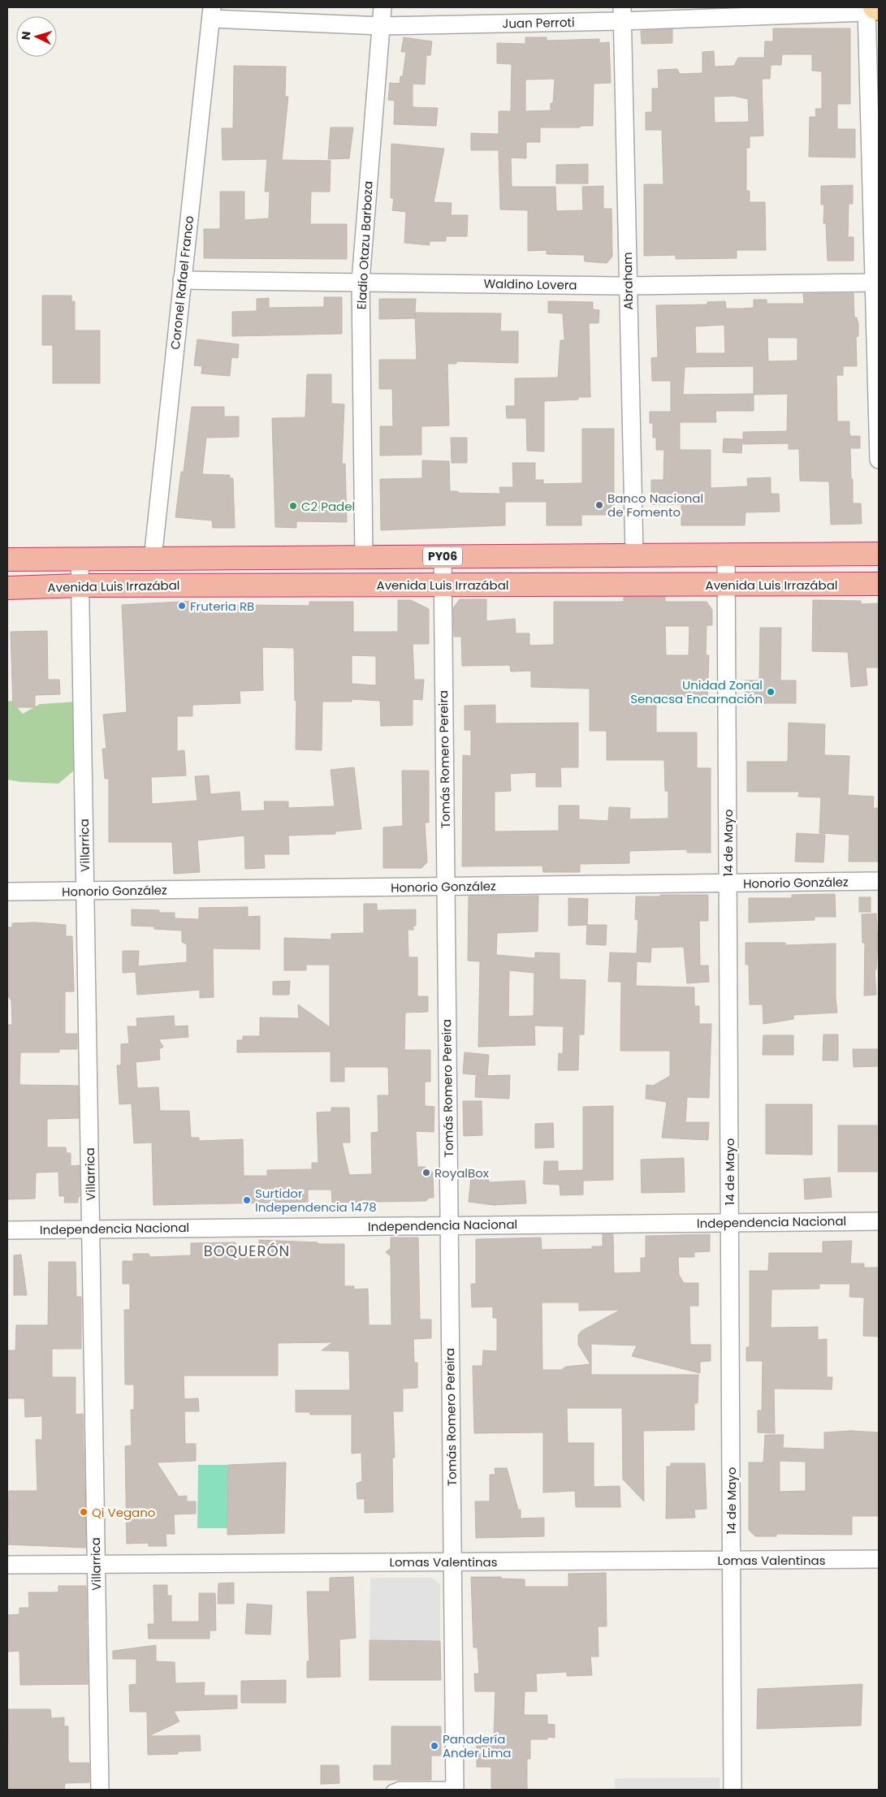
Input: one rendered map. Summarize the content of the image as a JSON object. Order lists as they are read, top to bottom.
{
  "streets": {
    "highway": ["PY06", "Avenida Luis Irrazábal"],
    "street": [
      "Juan Perroti",
      "Eladio Otazu Barboza",
      "Abraham",
      "Coronel Rafael Franco",
      "Waldino Lovera",
      "Tomás Romero Pereira",
      "14 de Mayo",
      "Villarrica",
      "Honorio González",
      "Independencia Nacional",
      "Lomas Valentinas"
    ]
  },
  "crossings": [
    ["Juan Perroti", "Eladio Otazu Barboza"],
    ["Juan Perroti", "Abraham"],
    ["Juan Perroti", "Coronel Rafael Franco"],
    ["Eladio Otazu Barboza", "Waldino Lovera"],
    ["Eladio Otazu Barboza", "PY06"],
    ["Abraham", "Waldino Lovera"],
    ["Abraham", "PY06"],
    ["Coronel Rafael Franco", "Waldino Lovera"],
    ["Coronel Rafael Franco", "PY06"],
    ["PY06", "Tomás Romero Pereira"],
    ["PY06", "14 de Mayo"],
    ["PY06", "Villarrica"],
    ["Avenida Luis Irrazábal", "Tomás Romero Pereira"],
    ["Avenida Luis Irrazábal", "14 de Mayo"],
    ["Avenida Luis Irrazábal", "Villarrica"],
    ["Tomás Romero Pereira", "Honorio González"],
    ["Tomás Romero Pereira", "Independencia Nacional"],
    ["Tomás Romero Pereira", "Lomas Valentinas"],
    ["14 de Mayo", "Honorio González"],
    ["14 de Mayo", "Independencia Nacional"],
    ["14 de Mayo", "Lomas Valentinas"],
    ["Villarrica", "Honorio González"],
    ["Villarrica", "Independencia Nacional"],
    ["Villarrica", "Lomas Valentinas"]
  ],
  "districts": ["BOQUERÓN"],
  "places": [
    "Banco Nacional de Fomento",
    "C2 Padel",
    "Fruteria RB",
    "Unidad Zonal Senacsa Encarnación",
    "RoyalBox",
    "Surtidor Independencia 1478",
    "Qi Vegano",
    "Panadería Ander Lima"
  ],
  "north": "left"
}
